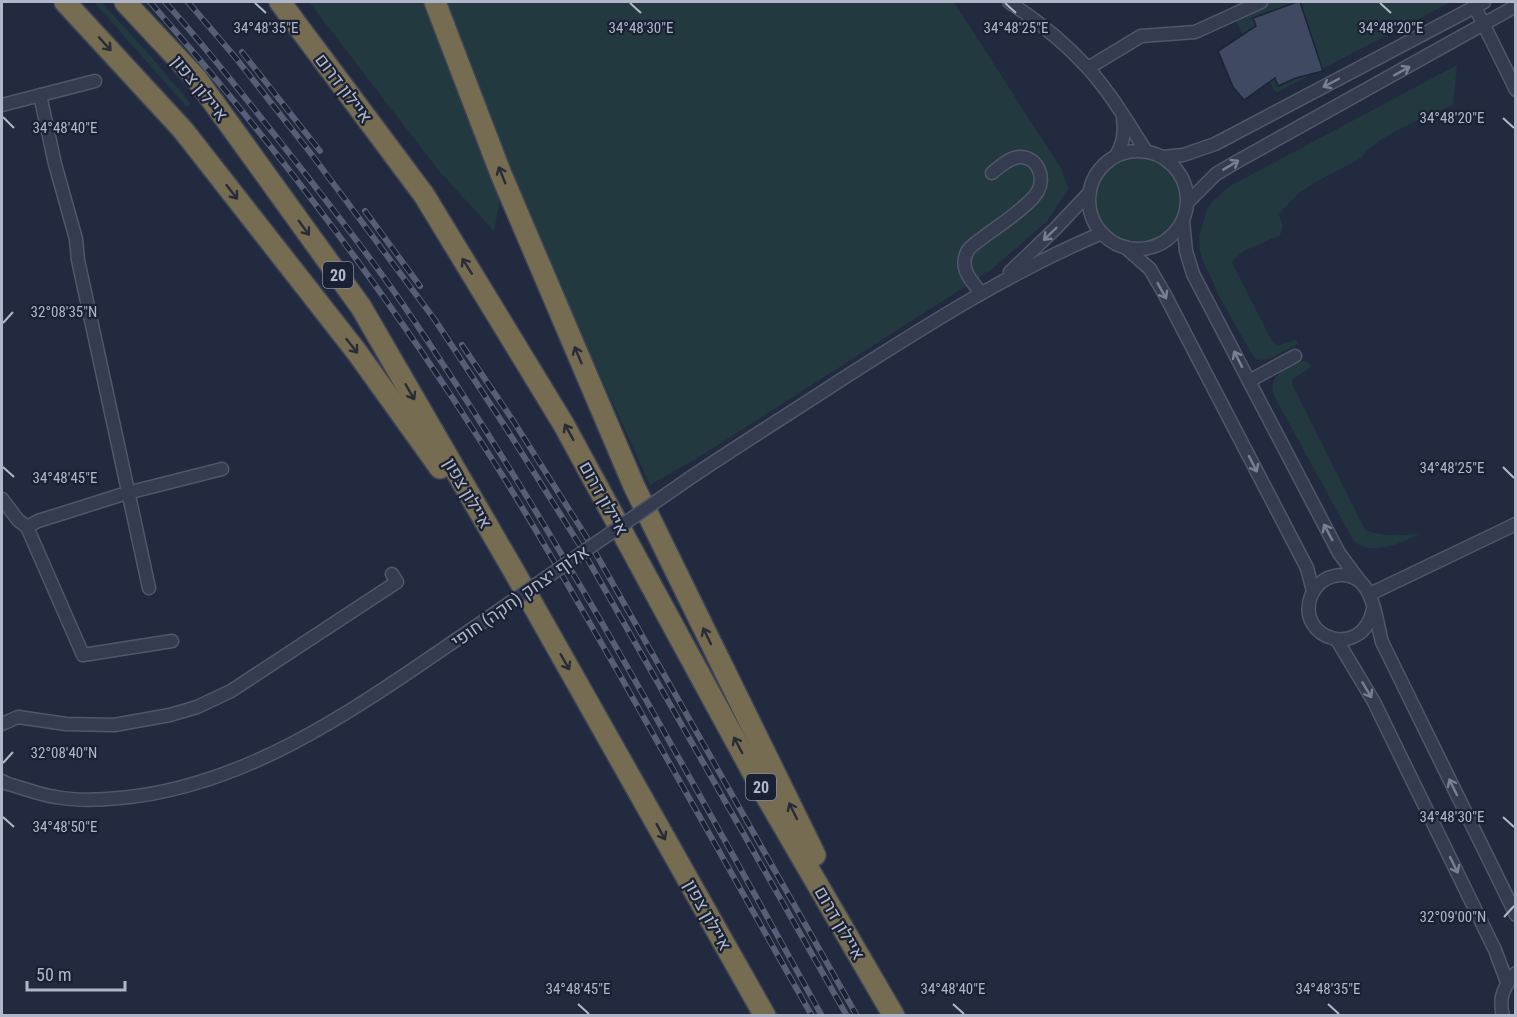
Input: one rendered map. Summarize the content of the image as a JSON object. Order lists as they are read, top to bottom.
{
  "streets": {
    "highway": ["איילון צפון", "איילון דרום", "20"],
    "street": ["אלוף יצחק (חקה) חופי"]
  },
  "scale_bar": "50 m",
  "coordinates": [
    "34°48'35\"E",
    "34°48'25\"E",
    "34°48'20\"E",
    "34°48'30\"E",
    "34°48'40\"E",
    "32°08'35\"N",
    "34°48'45\"E",
    "32°08'40\"N",
    "34°48'50\"E",
    "32°09'00\"N"
  ]
}
